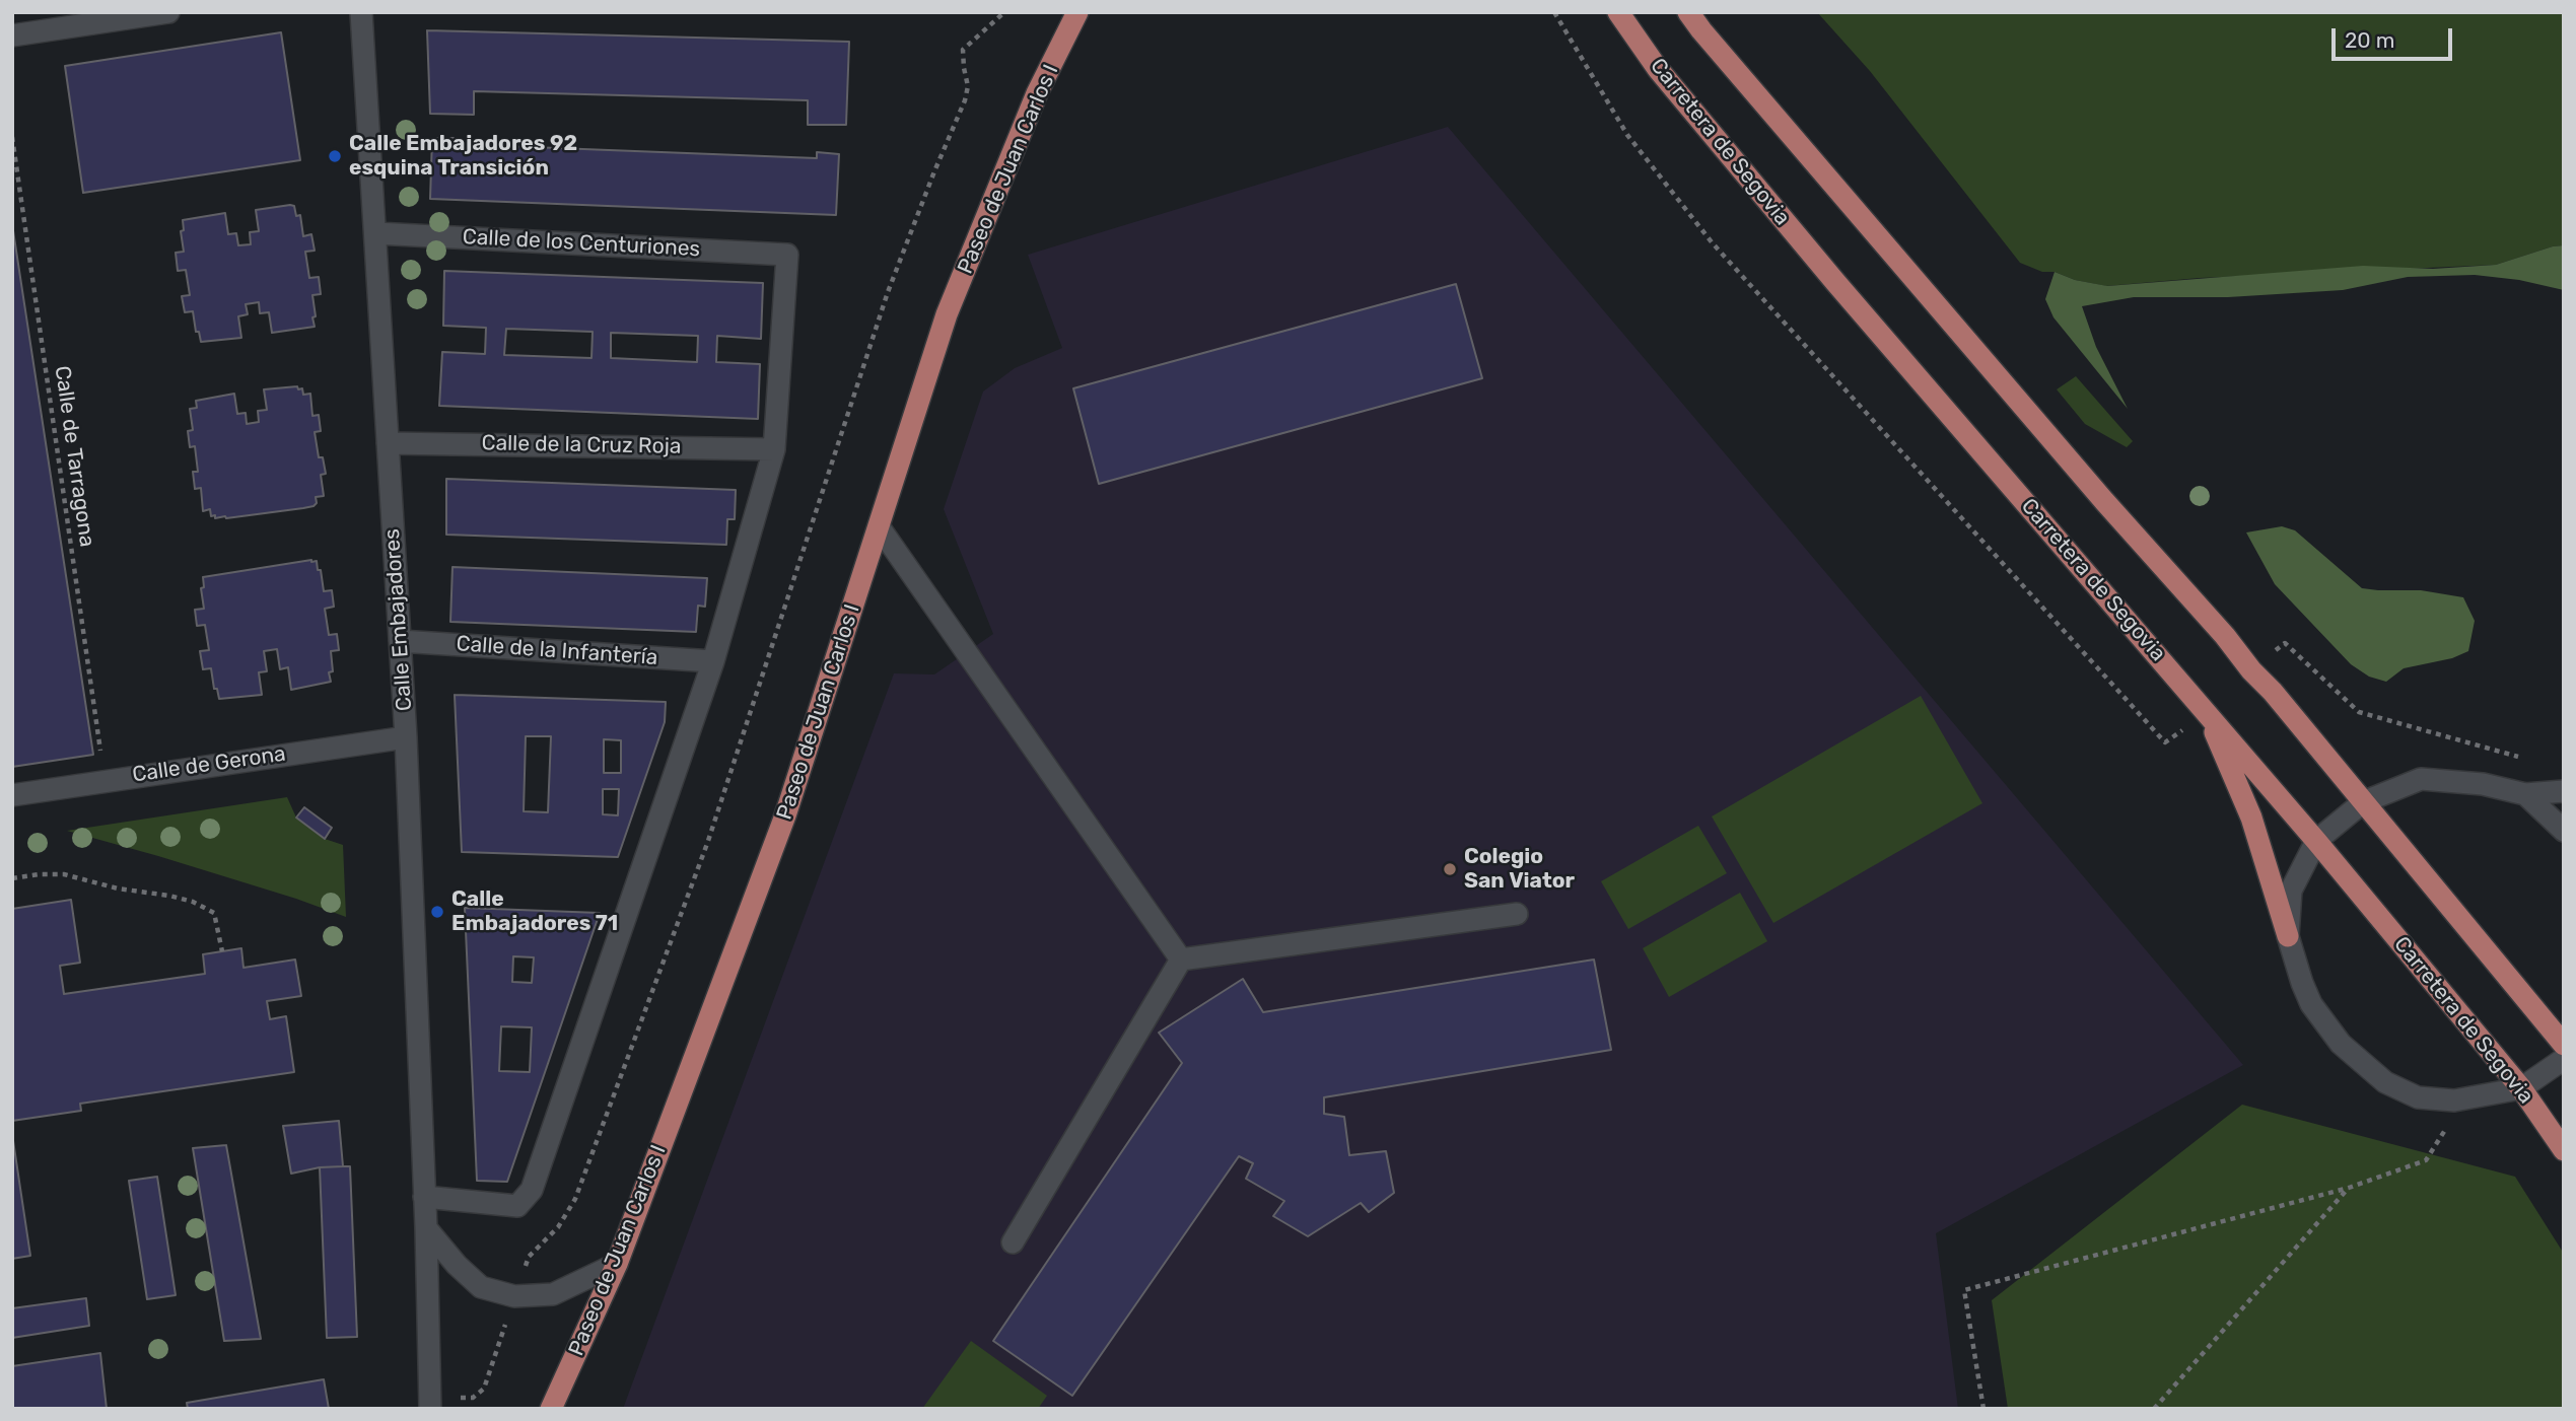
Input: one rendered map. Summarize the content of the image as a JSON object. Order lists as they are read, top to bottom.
{
  "streets": {
    "main road": ["Carretera de Segovia", "Paseo de Juan Carlos I"],
    "street": [
      "Calle de los Centuriones",
      "Calle de la Cruz Roja",
      "Calle Embajadores",
      "Calle de la Infantería",
      "Calle de Gerona"
    ],
    "path": ["Calle de Tarragona"]
  },
  "crossings": [
    ["Calle de los Centuriones", "Calle de la Cruz Roja"],
    ["Calle de los Centuriones", "Calle Embajadores"],
    ["Calle de la Cruz Roja", "Calle Embajadores"],
    ["Calle de Tarragona", "Calle de Gerona"],
    ["Calle Embajadores", "Calle de la Infantería"],
    ["Calle Embajadores", "Calle de Gerona"]
  ],
  "places": ["Calle Embajadores 92 esquina Transición", "Colegio San Viator", "Calle Embajadores 71"],
  "scale_bar": "20 m"
}
